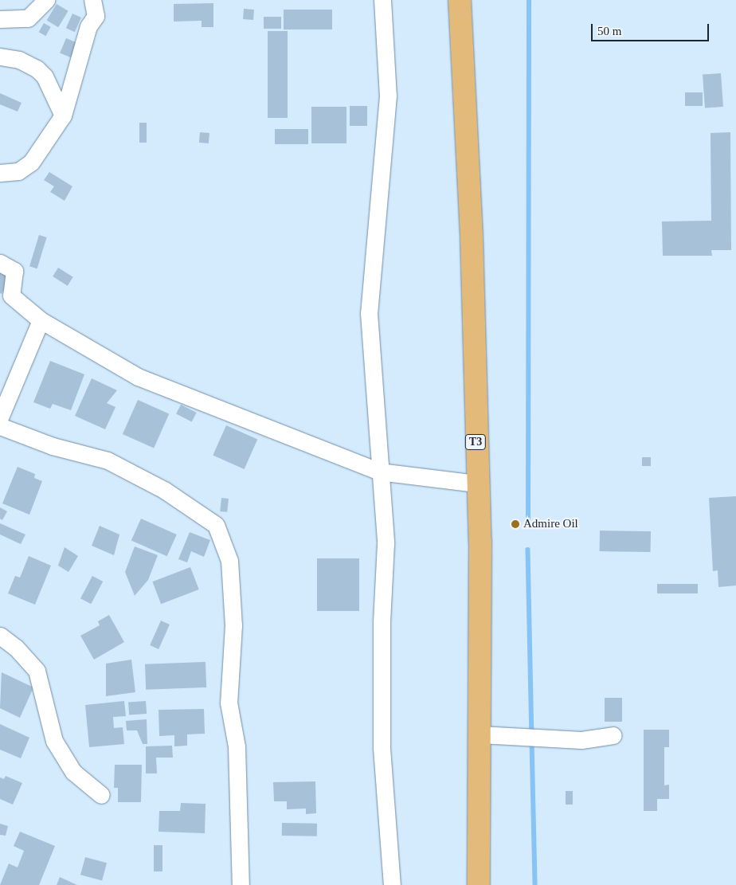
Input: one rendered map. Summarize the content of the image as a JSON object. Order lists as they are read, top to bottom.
{
  "streets": {
    "highway": ["T3"]
  },
  "places": ["Admire Oil"],
  "scale_bar": "50 m"
}
